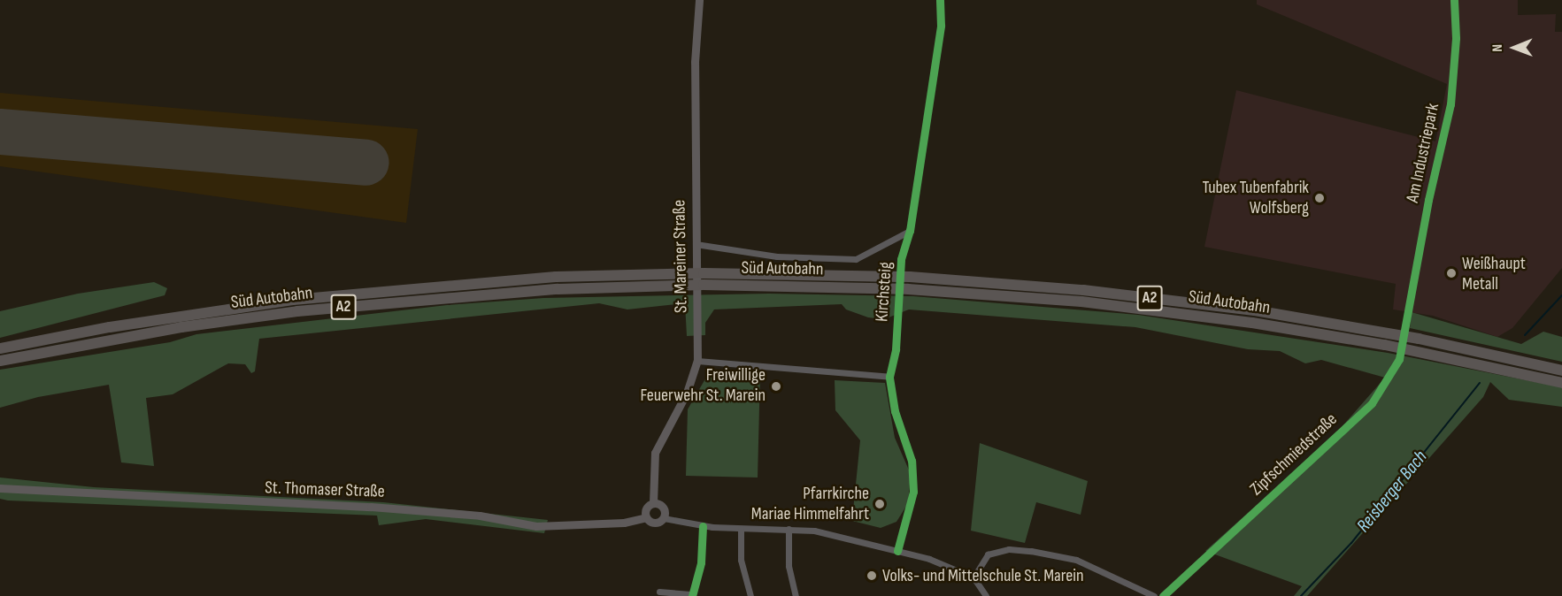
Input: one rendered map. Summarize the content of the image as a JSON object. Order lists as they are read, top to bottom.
{
  "streets": {
    "highway": ["Süd Autobahn", "A2"],
    "main road": ["St. Mareiner Straße", "St. Thomaser Straße"],
    "street": ["Am Industriepark", "Kirchsteig", "Zipfschmiedstraße"]
  },
  "crossings": [
    ["Am Industriepark", "Zipfschmiedstraße"],
    ["St. Mareiner Straße", "St. Thomaser Straße"]
  ],
  "water": ["Reisberger Bach"],
  "places": [
    "Tubex Tubenfabrik Wolfsberg",
    "Weißhaupt Metall",
    "Freiwillige Feuerwehr St. Marein",
    "Pfarrkirche Mariae Himmelfahrt",
    "Volks- und Mittelschule St. Marein"
  ],
  "north": "left"
}
